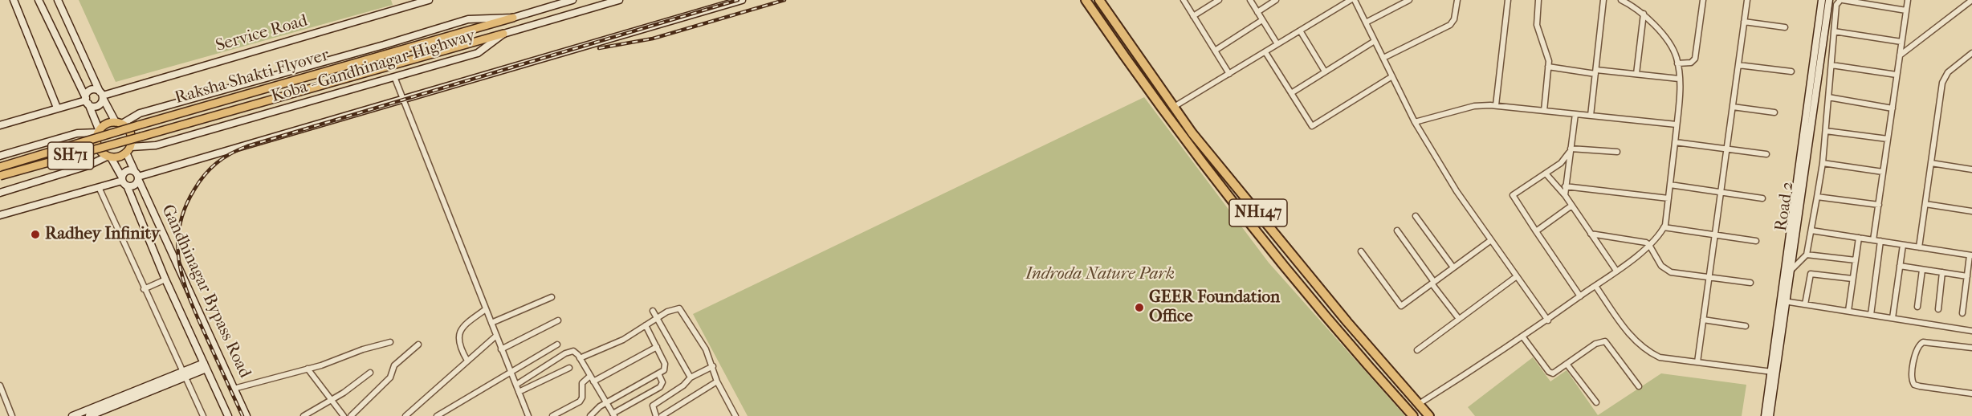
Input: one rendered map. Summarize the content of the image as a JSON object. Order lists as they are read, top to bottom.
{
  "streets": {
    "highway": ["NH147"],
    "main road": ["Raksha Shakti Flyover", "SH71"],
    "street": [
      "Service Road",
      "Koba - Gandhinagar Highway",
      "Road 2",
      "Gandhinagar Bypass Road"
    ]
  },
  "crossings": [
    ["Koba - Gandhinagar Highway", "Raksha Shakti Flyover"],
    ["Koba - Gandhinagar Highway", "SH71"],
    ["Koba - Gandhinagar Highway", "Gandhinagar Bypass Road"],
    ["SH71", "Gandhinagar Bypass Road"]
  ],
  "parks": ["Indroda Nature Park"],
  "places": ["Radhey Infinity", "GEER Foundation Office"]
}
